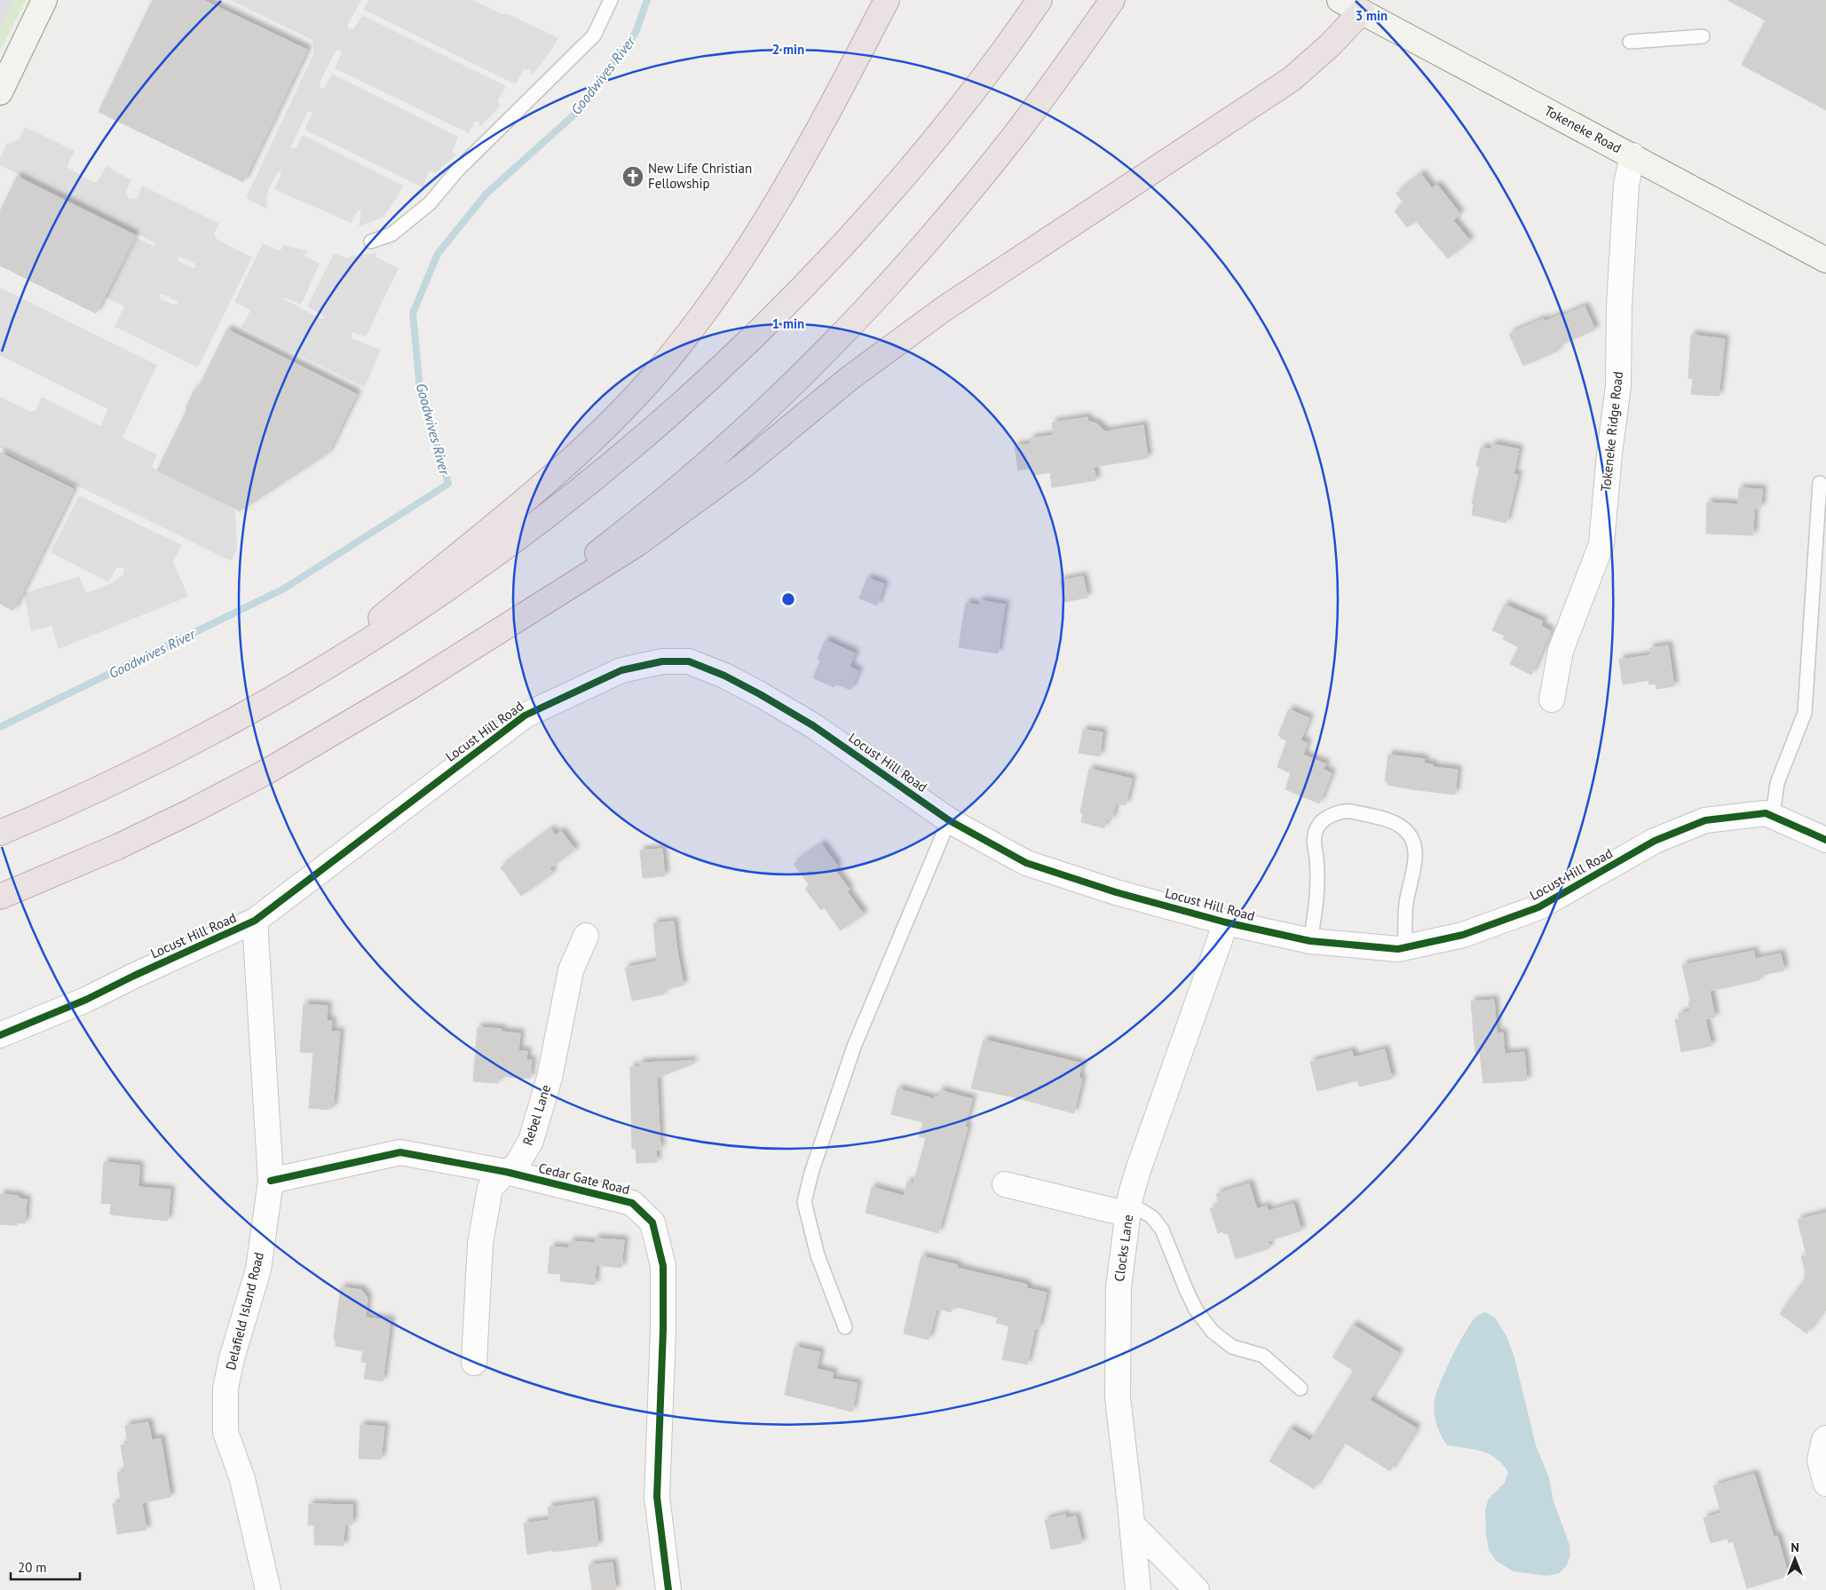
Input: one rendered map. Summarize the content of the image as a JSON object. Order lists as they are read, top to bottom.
{
  "streets": {
    "main road": ["Tokeneke Road"],
    "street": [
      "Tokeneke Ridge Road",
      "Locust Hill Road",
      "Rebel Lane",
      "Cedar Gate Road",
      "Clocks Lane",
      "Delafield Island Road"
    ]
  },
  "crossings": [
    ["Tokeneke Road", "Tokeneke Ridge Road"],
    ["Locust Hill Road", "Clocks Lane"],
    ["Locust Hill Road", "Delafield Island Road"],
    ["Rebel Lane", "Cedar Gate Road"],
    ["Cedar Gate Road", "Delafield Island Road"]
  ],
  "water": ["Goodwives River"],
  "places": {
    "church": ["New Life Christian Fellowship"]
  },
  "scale_bar": "20 m",
  "north": "top",
  "rings": ["3 min", "2 min", "1 min"]
}
